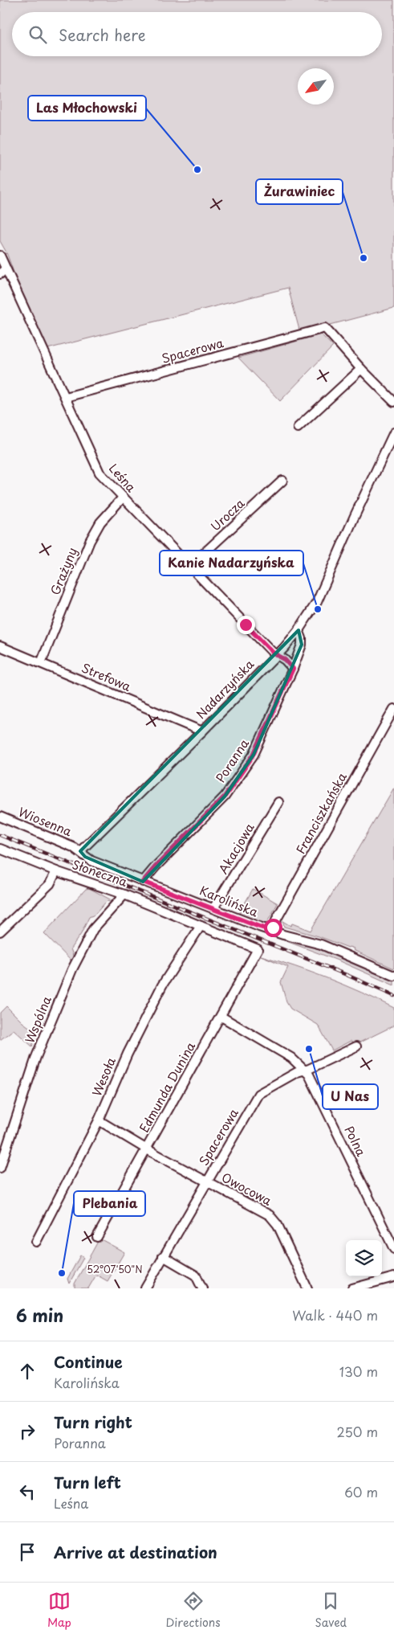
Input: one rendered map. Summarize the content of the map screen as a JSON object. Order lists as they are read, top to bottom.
{
  "streets": {
    "street": [
      "Spacerowa",
      "Leśna",
      "Urocza",
      "Grażyny",
      "Strefowa",
      "Nadarzyńska",
      "Poranna",
      "Franciszkańska",
      "Wiosenna",
      "Akacjowa",
      "Słoneczna",
      "Karolińska",
      "Wspólna",
      "Wesoła",
      "Edmunda Dunina",
      "Polna",
      "Owocowa"
    ]
  },
  "crossings": [
    ["Spacerowa", "Leśna"],
    ["Spacerowa", "Polna"],
    ["Spacerowa", "Owocowa"],
    ["Leśna", "Urocza"],
    ["Leśna", "Grażyny"],
    ["Leśna", "Nadarzyńska"],
    ["Leśna", "Poranna"],
    ["Grażyny", "Strefowa"],
    ["Strefowa", "Nadarzyńska"],
    ["Nadarzyńska", "Poranna"],
    ["Nadarzyńska", "Wiosenna"],
    ["Nadarzyńska", "Karolińska"],
    ["Poranna", "Karolińska"],
    ["Franciszkańska", "Karolińska"],
    ["Wiosenna", "Karolińska"],
    ["Akacjowa", "Karolińska"],
    ["Słoneczna", "Wspólna"],
    ["Słoneczna", "Wesoła"],
    ["Słoneczna", "Edmunda Dunina"],
    ["Wesoła", "Owocowa"],
    ["Edmunda Dunina", "Polna"],
    ["Edmunda Dunina", "Owocowa"]
  ],
  "places": [
    "Las Młochowski",
    "Żurawiniec",
    "Kanie Nadarzyńska",
    "U Nas",
    "Plebania"
  ],
  "north": "bottom left",
  "page": {
    "search": "Search here",
    "heading": ["6 min", "Walk · 440 m"],
    "list": [
      ["Continue", "Karolińska", "130 m"],
      ["Turn right", "Poranna", "250 m"],
      ["Turn left", "Leśna", "60 m"],
      "Arrive at destination"
    ],
    "nav": ["Map", "Directions", "Saved"]
  },
  "coordinates": ["52°07'50\"N"]
}
